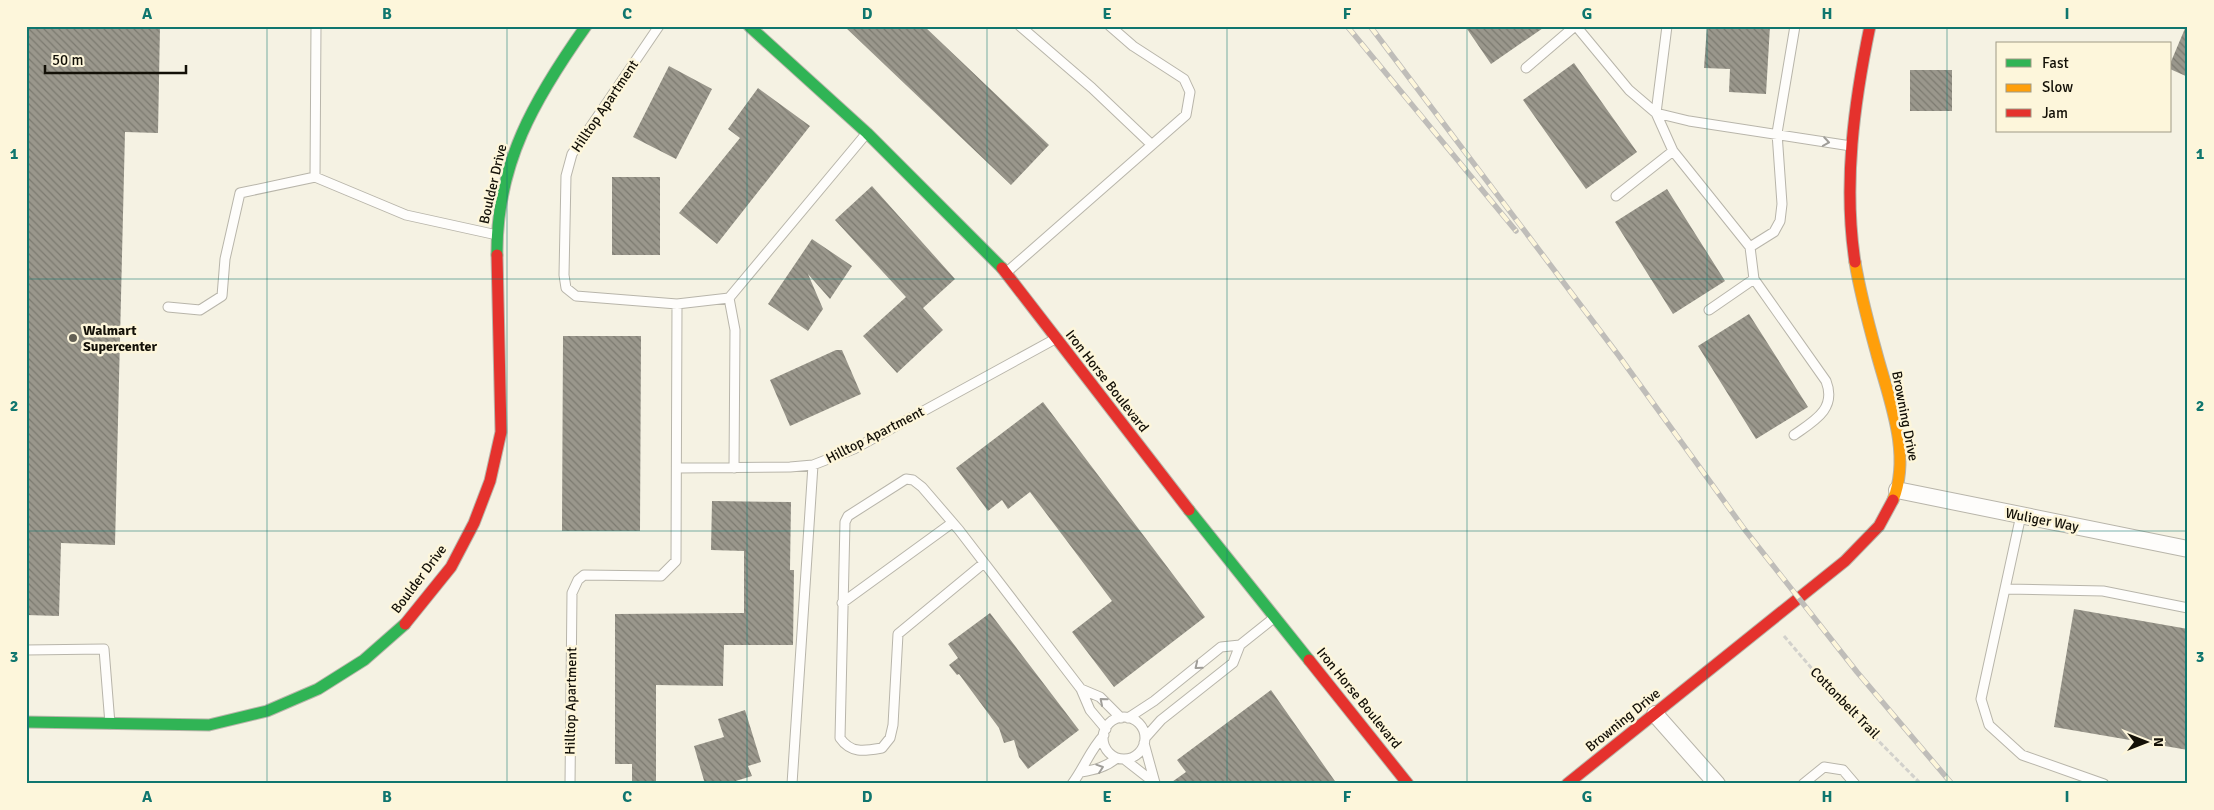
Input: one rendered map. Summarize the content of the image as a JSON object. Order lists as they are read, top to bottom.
{
  "streets": {
    "street": [
      "Boulder Drive",
      "Iron Horse Boulevard",
      "Browning Drive",
      "Wuliger Way"
    ],
    "lane": ["Hilltop Apartment"],
    "path": ["Cottonbelt Trail"]
  },
  "crossings": [
    ["Hilltop Apartment", "Iron Horse Boulevard"],
    ["Browning Drive", "Wuliger Way"],
    ["Browning Drive", "Cottonbelt Trail"]
  ],
  "places": ["Walmart Supercenter"],
  "legend": ["Fast", "Slow", "Jam"],
  "scale_bar": "50 m",
  "north": "right",
  "grid": {
    "columns": [
      "A",
      "B",
      "C",
      "D",
      "E",
      "F",
      "G",
      "H",
      "I"
    ],
    "rows": ["1", "2", "3"]
  }
}
